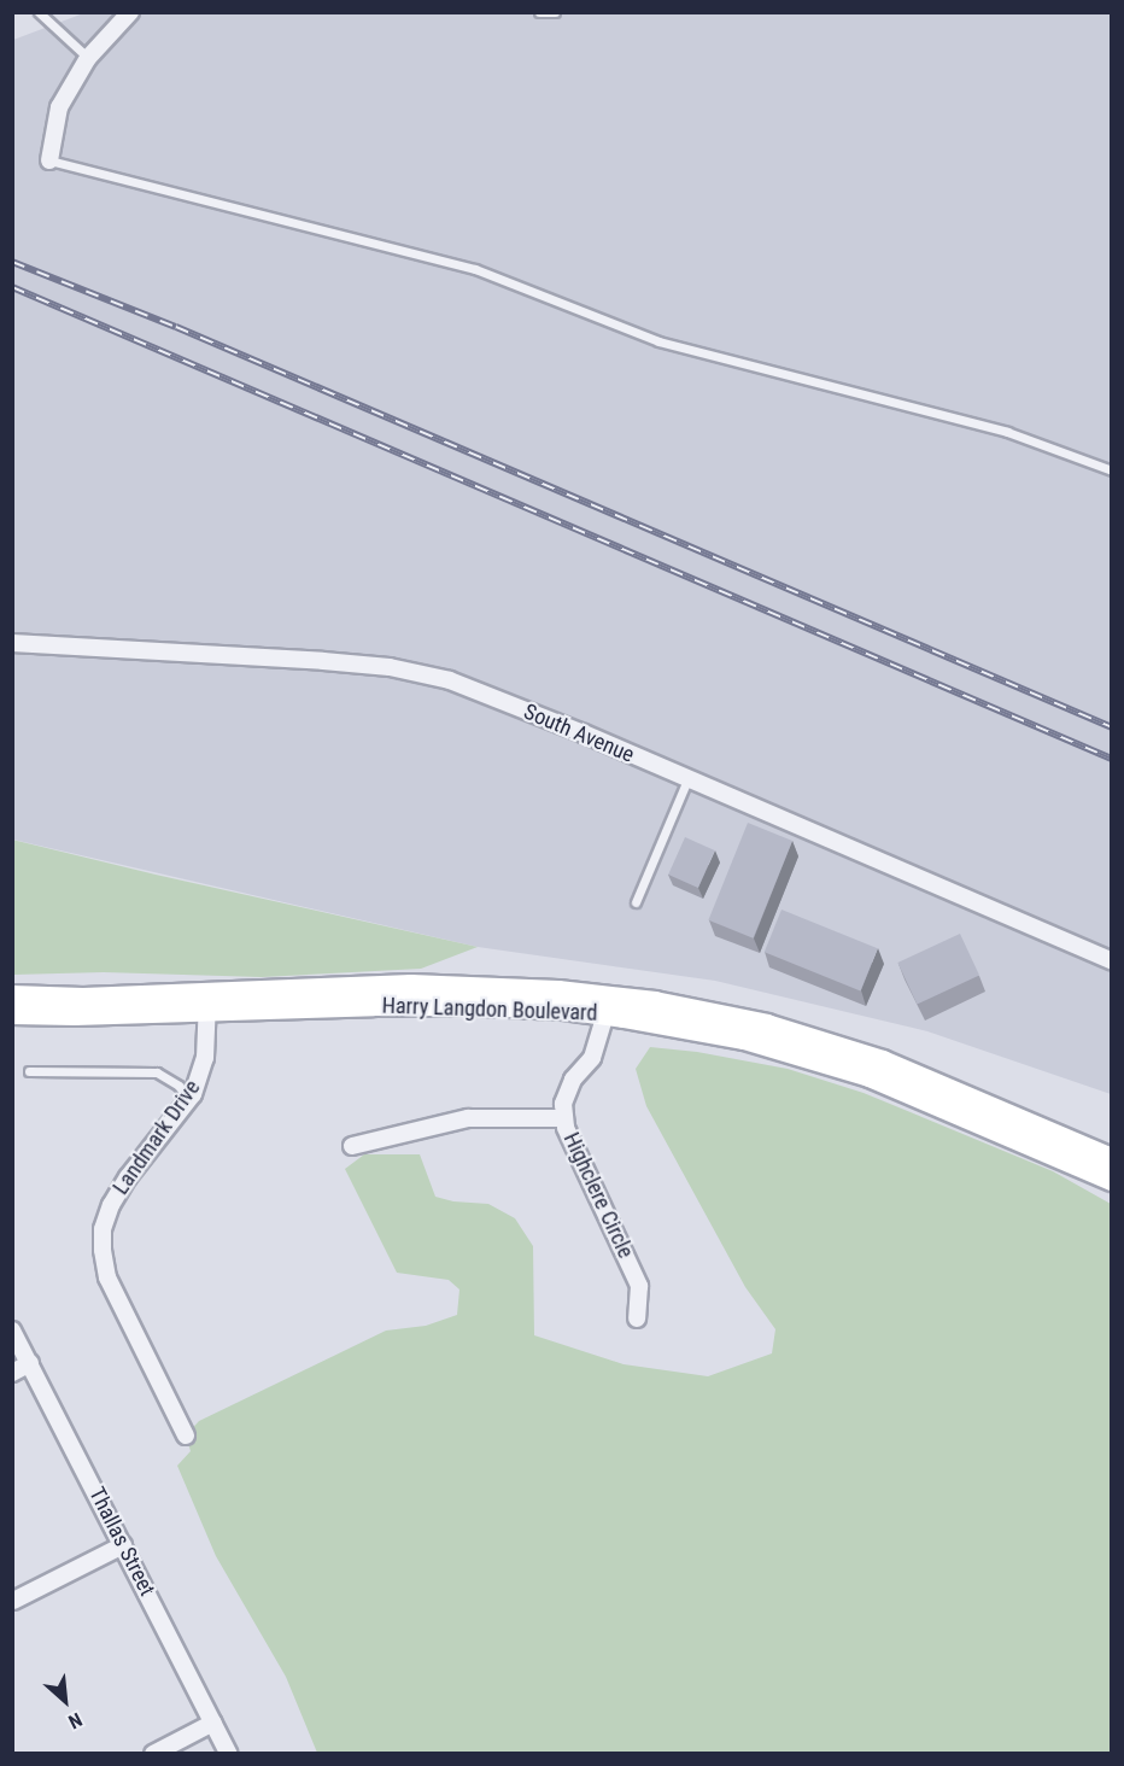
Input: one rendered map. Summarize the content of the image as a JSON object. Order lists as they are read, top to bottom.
{
  "streets": {
    "main road": ["Harry Langdon Boulevard"],
    "street": [
      "South Avenue",
      "Landmark Drive",
      "Highclere Circle",
      "Thallas Street"
    ]
  },
  "crossings": [
    ["Harry Langdon Boulevard", "Landmark Drive"],
    ["Harry Langdon Boulevard", "Highclere Circle"]
  ],
  "north": "bottom right"
}
